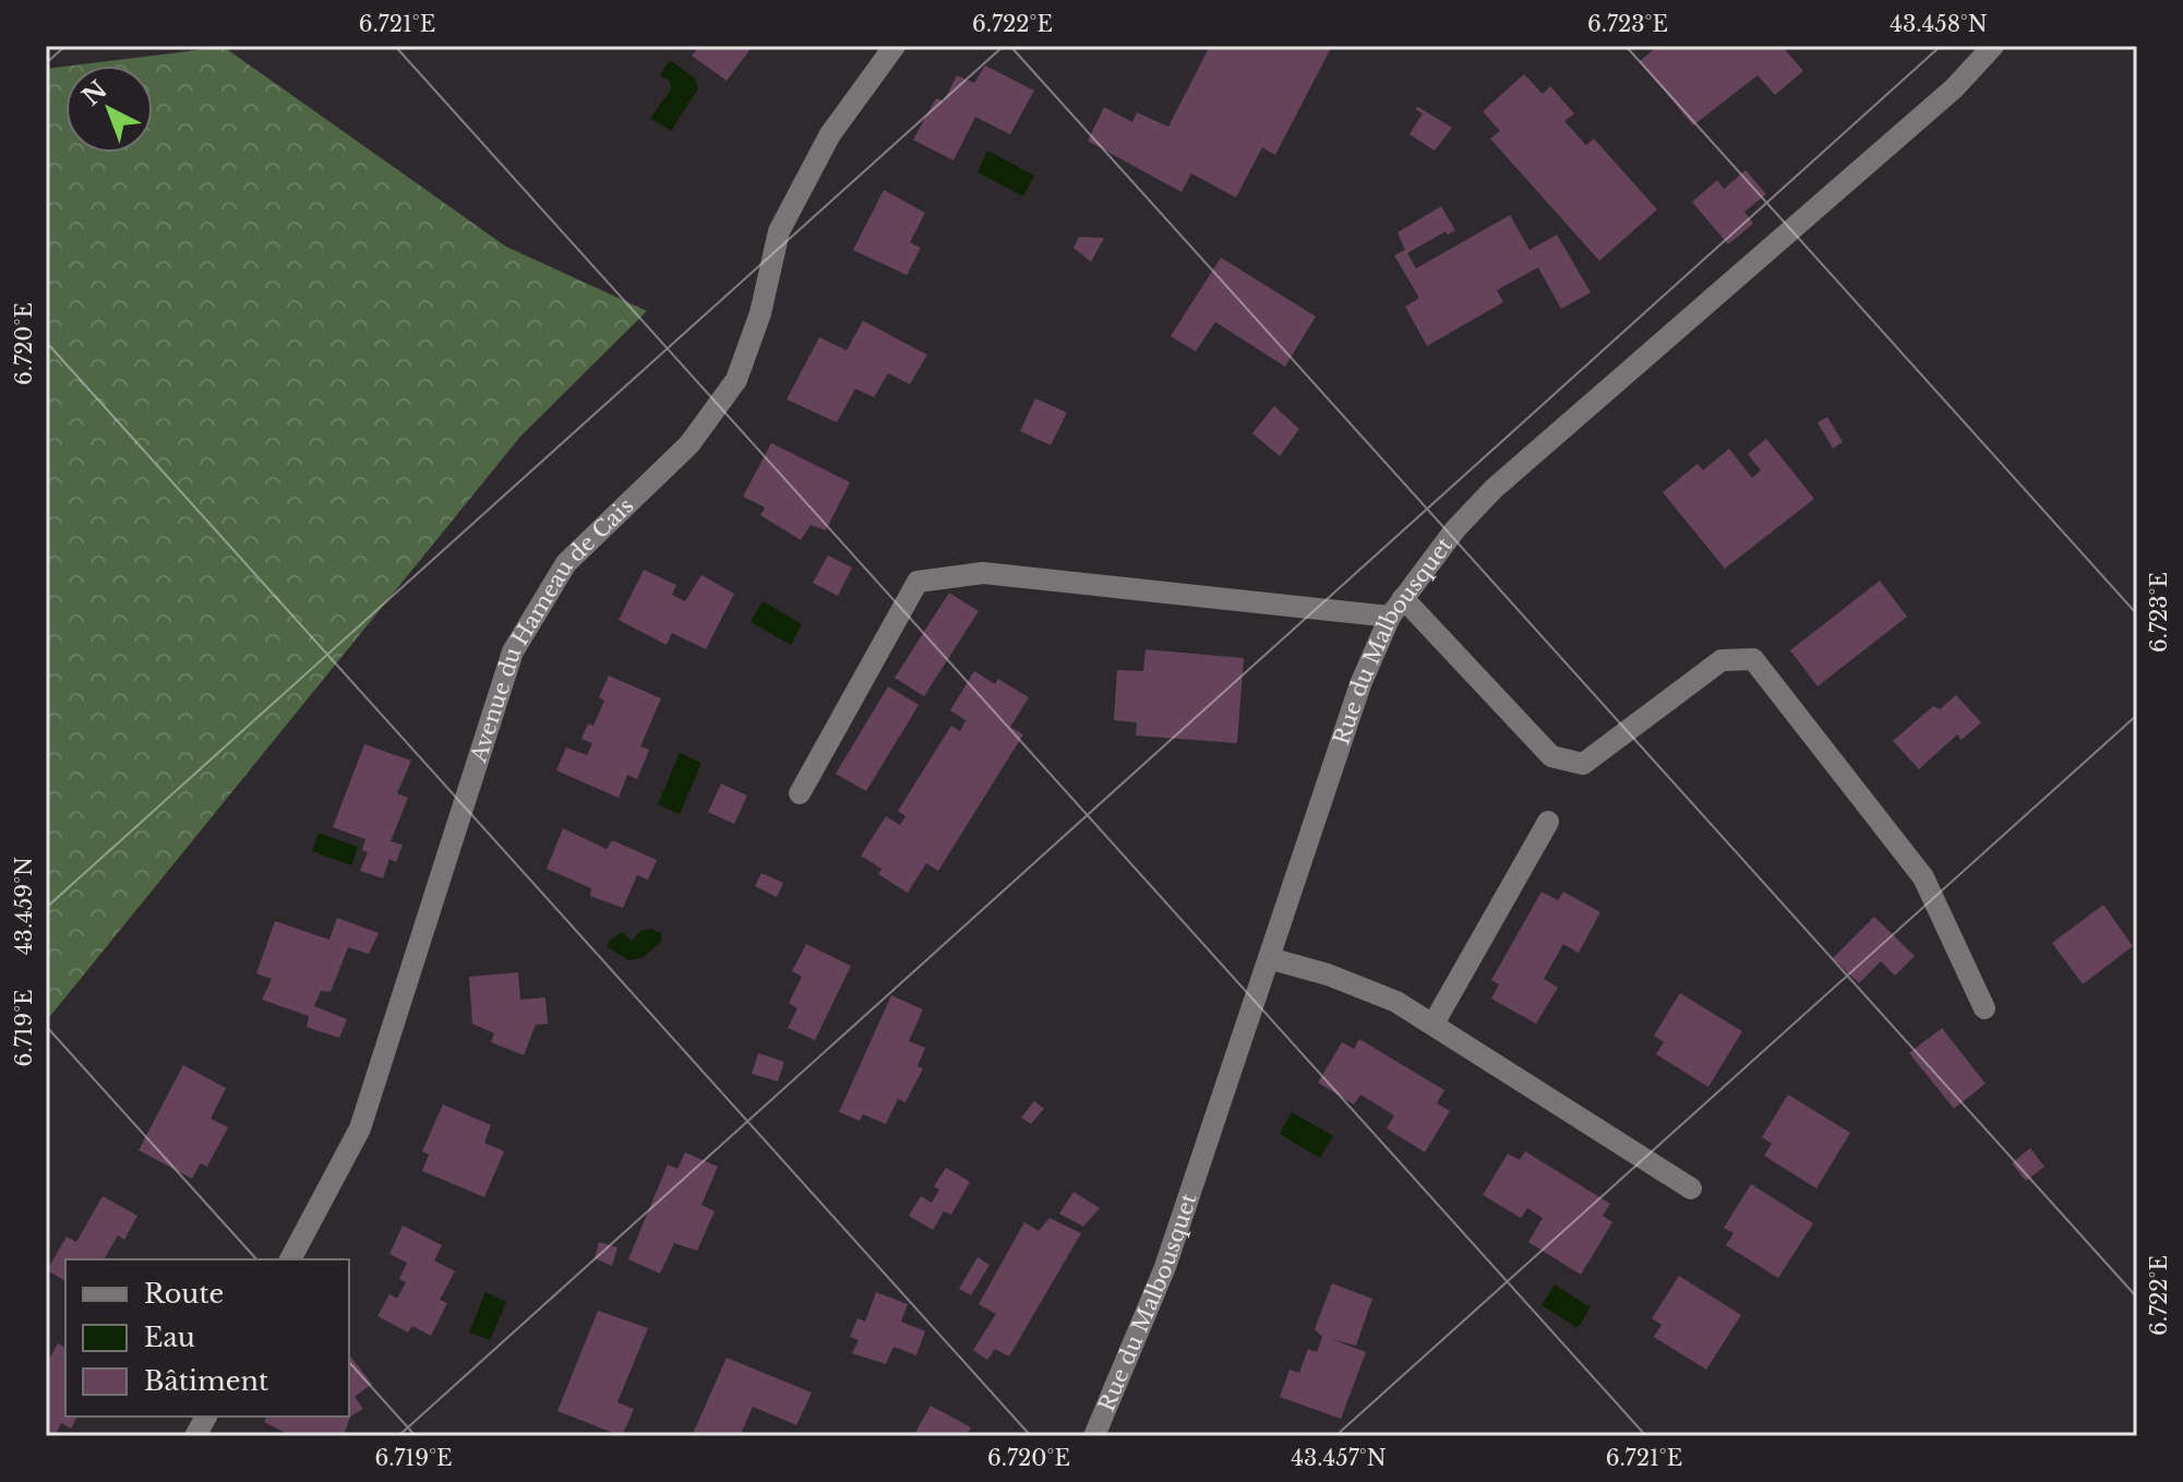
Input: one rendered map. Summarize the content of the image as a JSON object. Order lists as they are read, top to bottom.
{
  "streets": {
    "street": ["Avenue du Hameau de Cais", "Rue du Malbousquet"]
  },
  "legend": ["Route", "Eau", "Bâtiment"],
  "north": "top left",
  "coordinates": [
    "6.721°E",
    "6.722°E",
    "6.723°E",
    "43.458°N",
    "6.720°E",
    "43.459°N",
    "6.719°E",
    "43.457°N"
  ]
}
